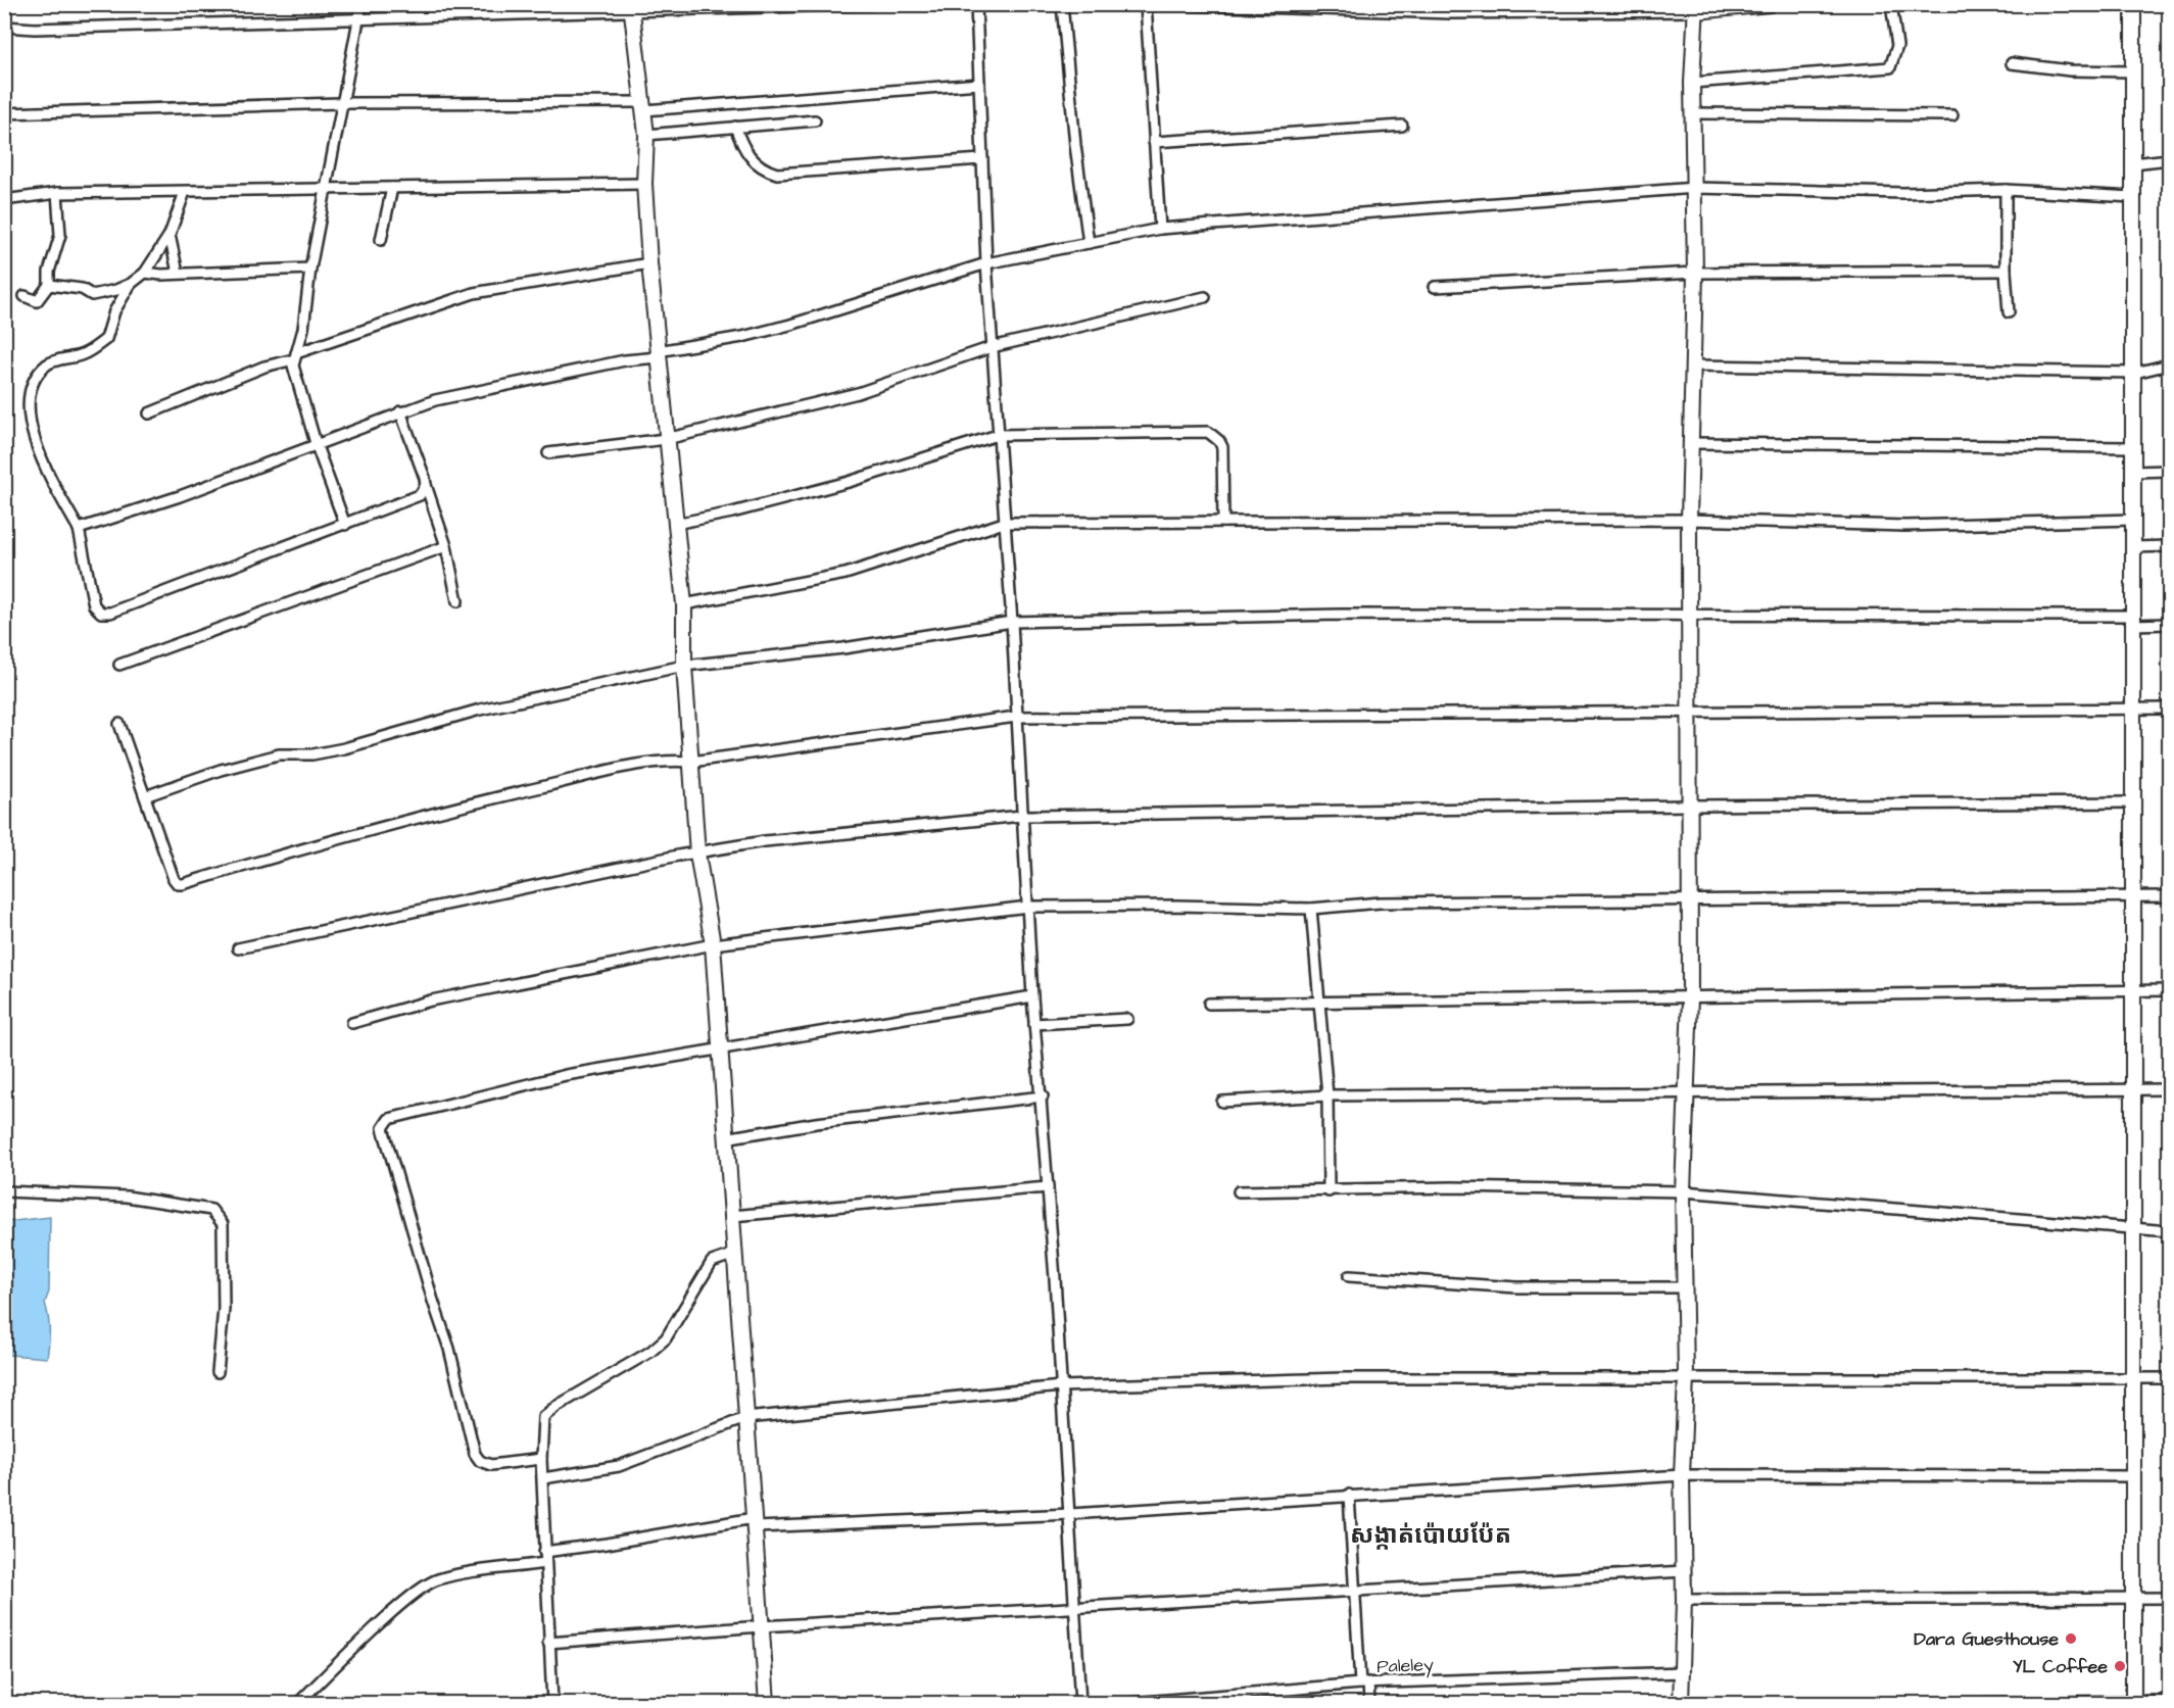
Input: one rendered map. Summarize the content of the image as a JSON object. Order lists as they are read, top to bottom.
{
  "streets": {
    "street": ["Paleley"]
  },
  "districts": ["សង្កាត់ប៉ោយប៉ែត"],
  "places": ["Dara Guesthouse", "YL Coffee"]
}
